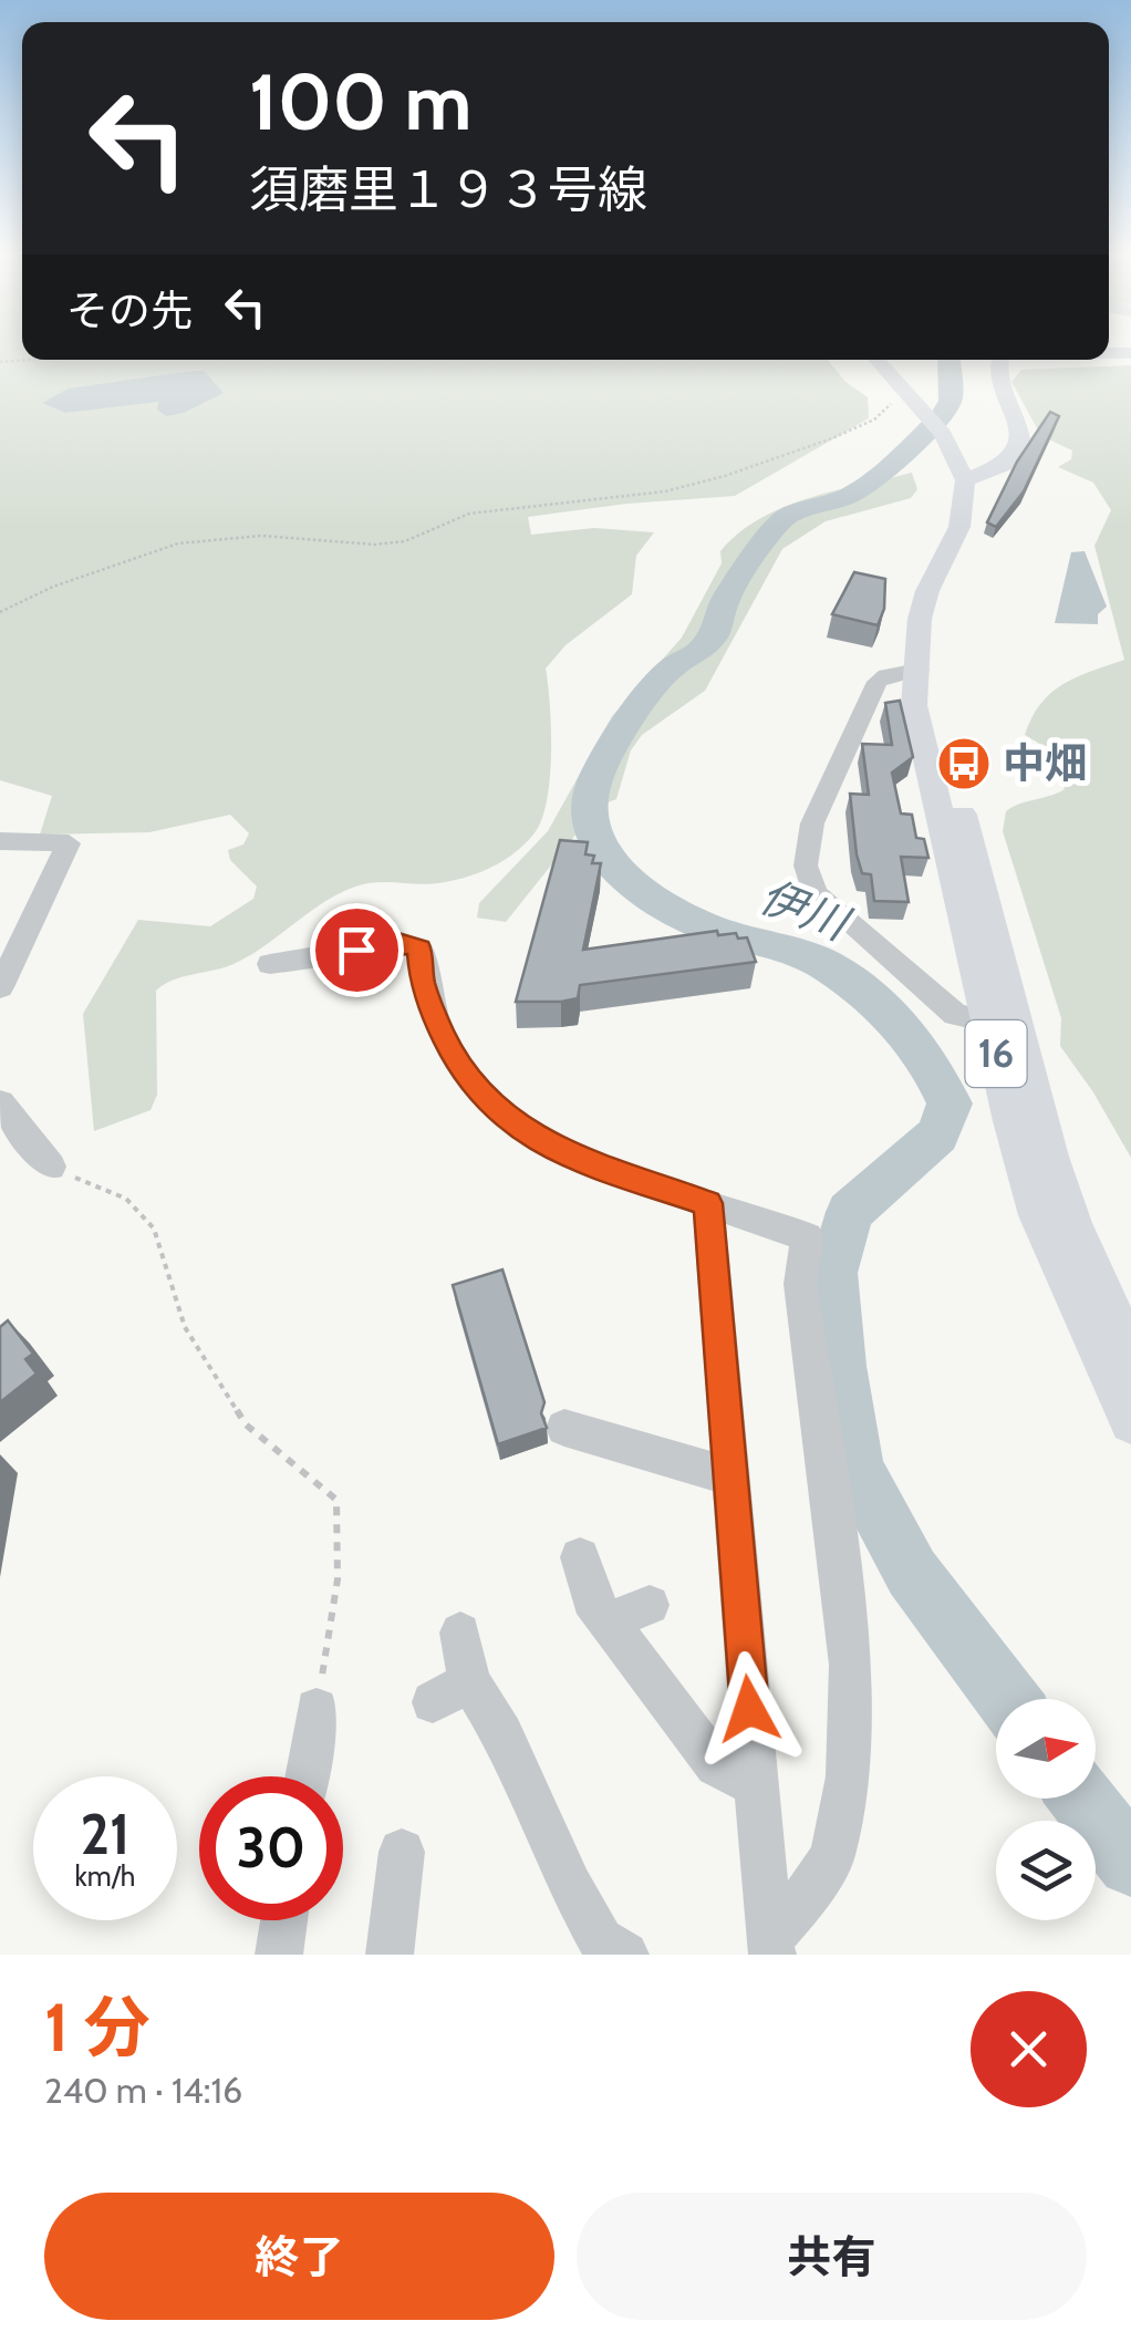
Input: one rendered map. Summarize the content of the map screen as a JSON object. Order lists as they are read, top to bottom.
{
  "streets": {
    "main road": ["16"]
  },
  "water": ["伊川"],
  "places": {
    "bus stop": ["中畑"]
  },
  "north": "right",
  "page": {
    "turn": ["100 m", "須磨里１９３号線"],
    "then": "その先",
    "speed": "21 km/h",
    "limit": "30",
    "heading": ["1 分", "240 m · 14:16"],
    "buttons": ["終了", "共有"]
  }
}
